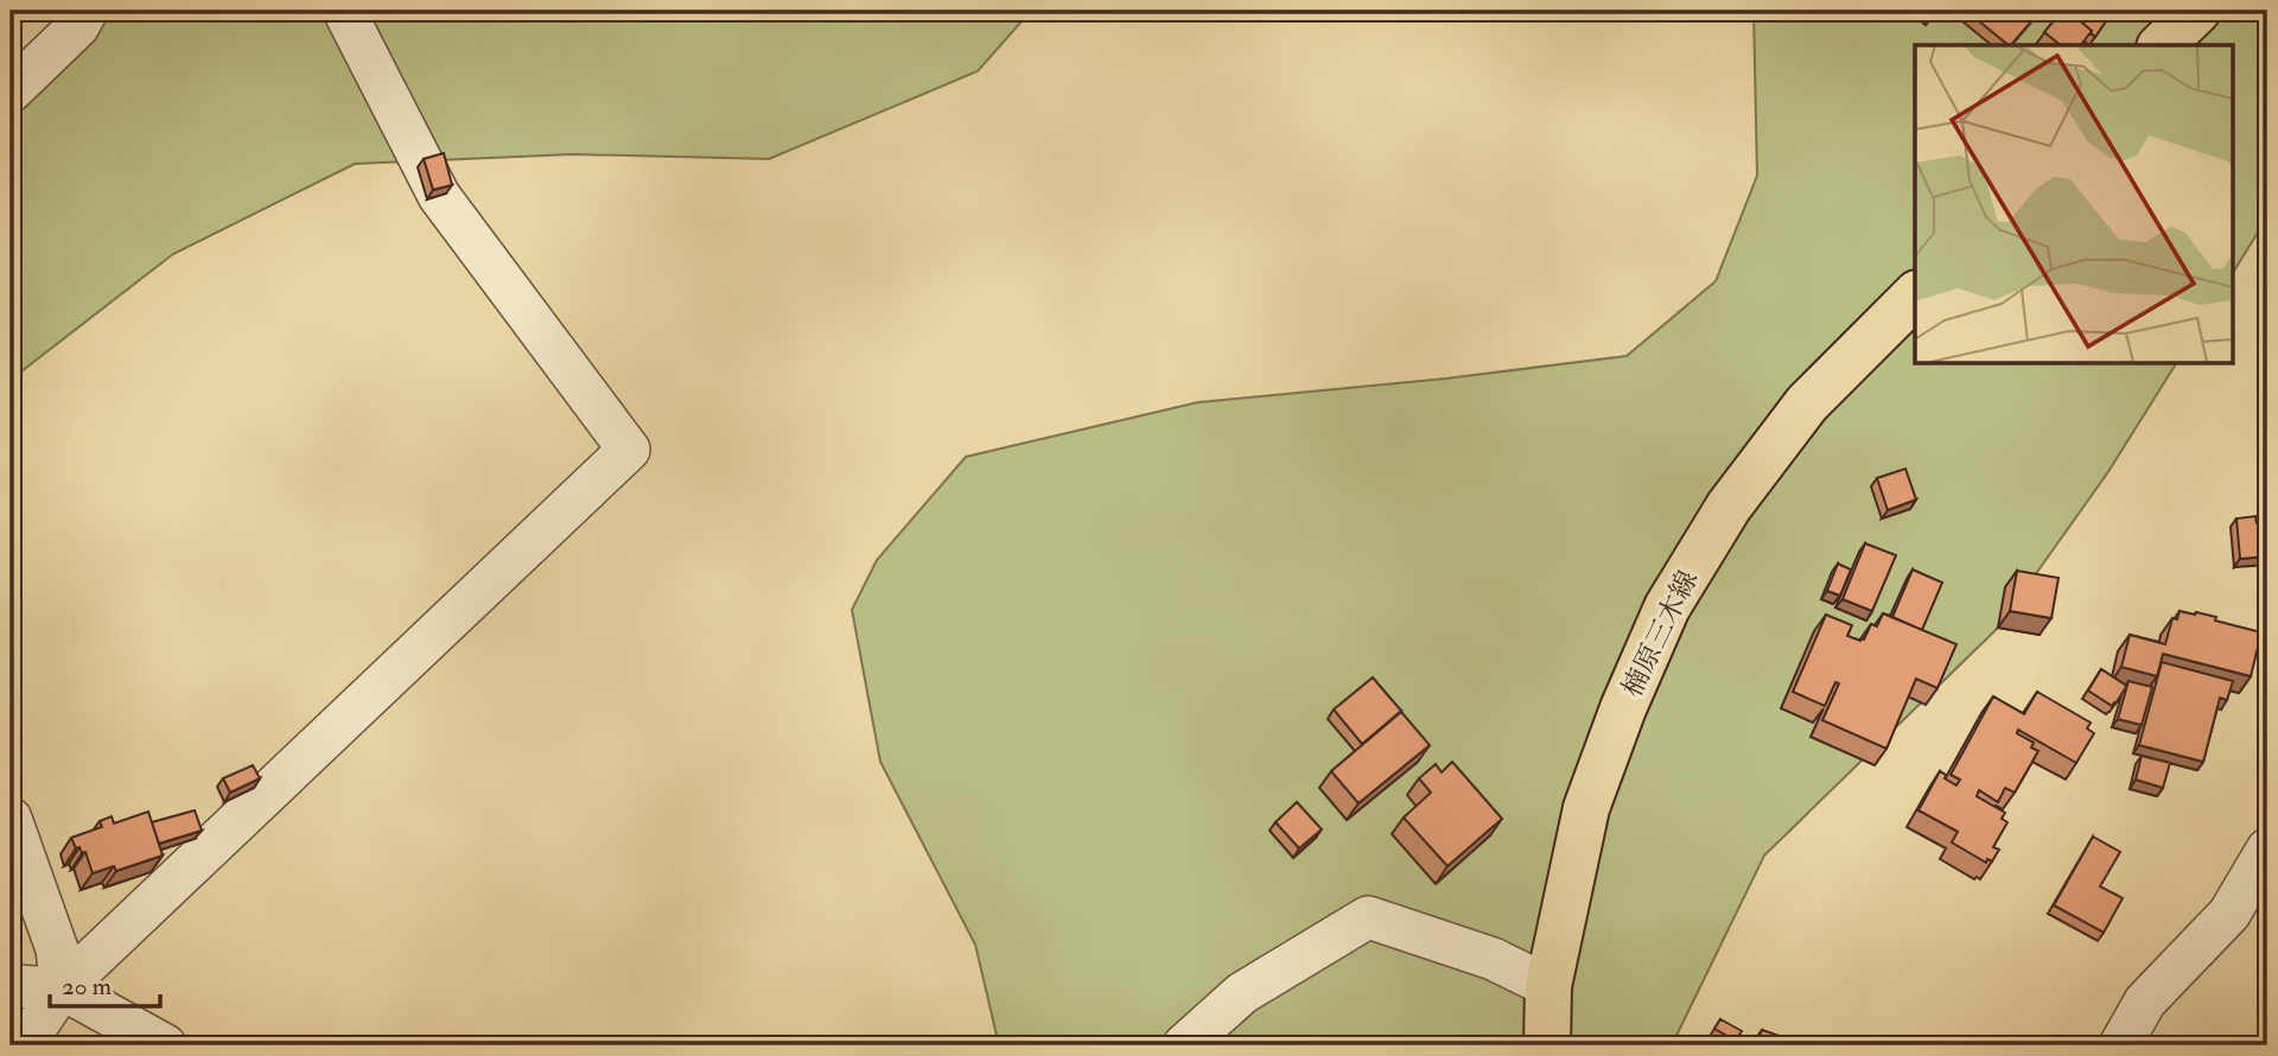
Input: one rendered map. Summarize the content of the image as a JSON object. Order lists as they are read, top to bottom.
{
  "streets": {
    "main road": ["楠原三木線"]
  },
  "scale_bar": "20 m"
}
